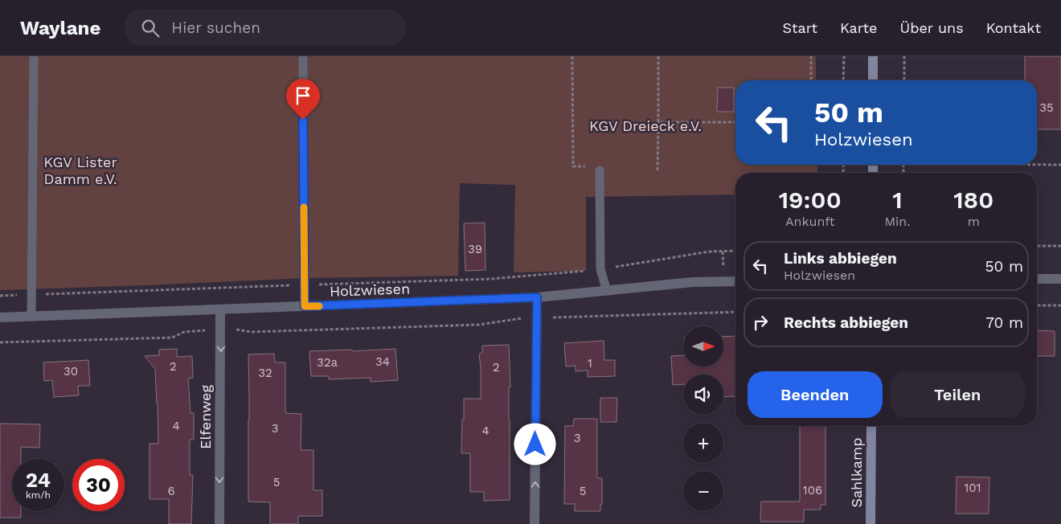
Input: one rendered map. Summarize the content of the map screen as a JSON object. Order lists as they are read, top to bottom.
{
  "streets": {
    "street": ["Holzwiesen", "Elfenweg", "Sahlkamp"]
  },
  "crossings": [
    ["Holzwiesen", "Elfenweg"]
  ],
  "one_way": ["Elfenweg"],
  "parks": ["KGV Dreieck e.V.", "KGV Lister Damm e.V."],
  "house_numbers": [
    "35",
    "39",
    "34",
    "32a",
    "1",
    "2",
    "2",
    "30",
    "32",
    "4",
    "3",
    "4",
    "3",
    "5",
    "101",
    "106",
    "6",
    "5"
  ],
  "north": "right",
  "page": {
    "header": "Waylane",
    "search": "Hier suchen",
    "nav": [
      "Start",
      "Karte",
      "Über uns",
      "Kontakt"
    ],
    "turn": ["50 m", "Holzwiesen"],
    "eta": [
      "19:00",
      "Ankunft",
      "1",
      "Min.",
      "180",
      "m"
    ],
    "list": [
      {
        "name": "Links abbiegen",
        "note": "Holzwiesen",
        "value": "50 m"
      },
      {
        "name": "Rechts abbiegen",
        "value": "70 m"
      }
    ],
    "map_buttons": ["+", "−"],
    "buttons": ["Beenden", "Teilen"],
    "speed": "24 km/h",
    "limit": "30"
  }
}
